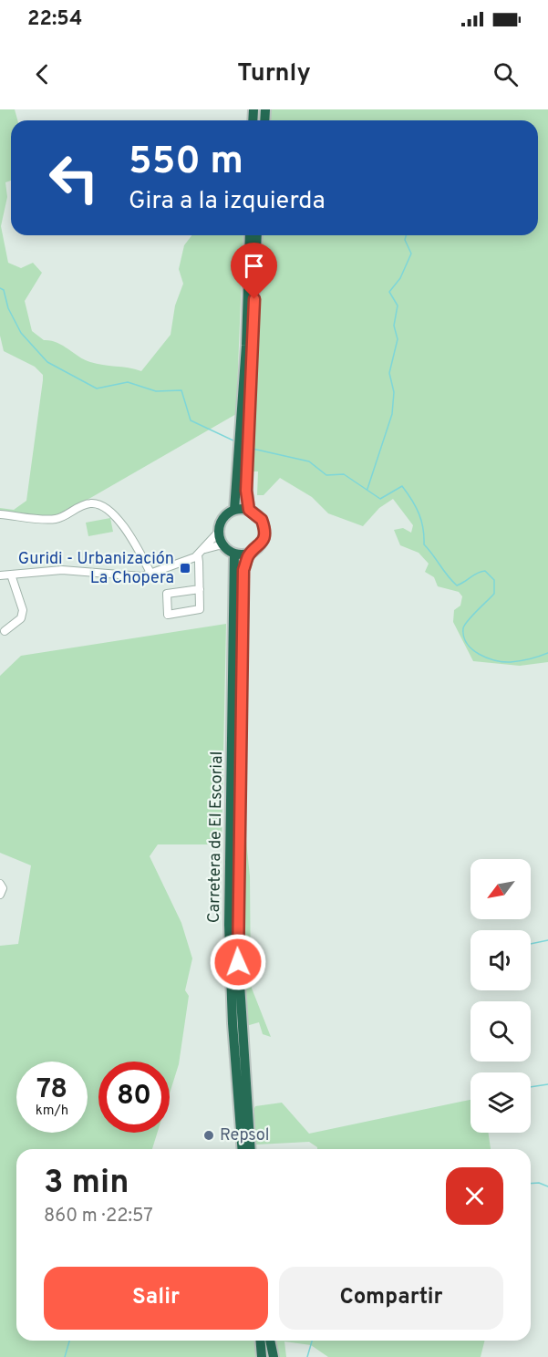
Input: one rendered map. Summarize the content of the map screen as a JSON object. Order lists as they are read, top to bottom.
{
  "streets": {
    "highway": ["Carretera de El Escorial"]
  },
  "places": {
    "transit": ["Guridi - Urbanización La Chopera"],
    "other": ["Repsol"]
  },
  "north": "bottom left",
  "page": {
    "status": "22:54",
    "header": "Turnly",
    "turn": ["550 m", "Gira a la izquierda"],
    "speed": "78 km/h",
    "limit": "80",
    "heading": ["3 min", "860 m · 22:57"],
    "buttons": ["Salir", "Compartir"]
  }
}
